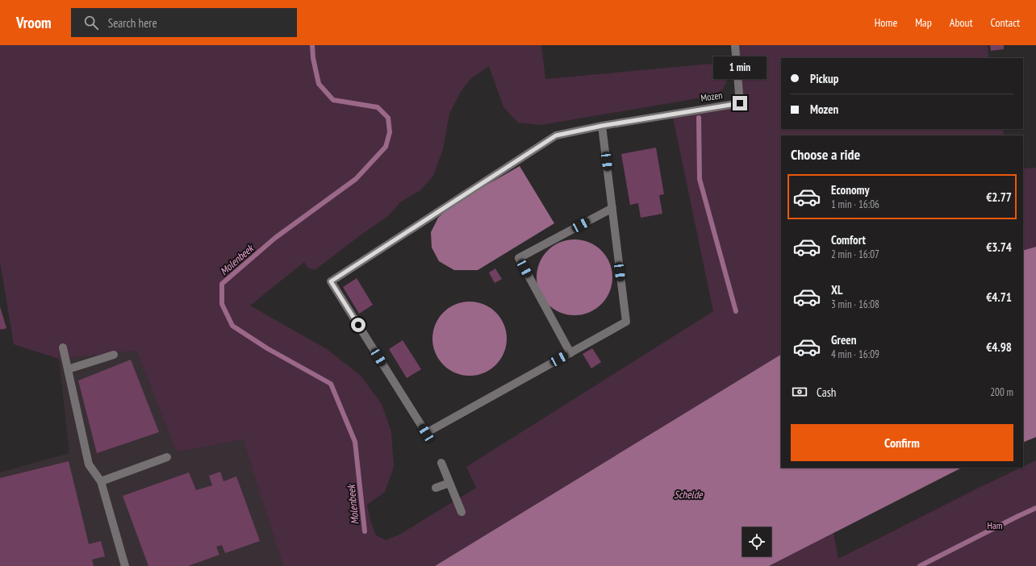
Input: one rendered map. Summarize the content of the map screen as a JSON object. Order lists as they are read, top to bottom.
{
  "streets": {
    "street": ["Mozen"]
  },
  "water": ["Molenbeek", "Schelde"],
  "parks": ["Ham"],
  "page": {
    "header": "Vroom",
    "search": "Search here",
    "nav": [
      "Home",
      "Map",
      "About",
      "Contact"
    ],
    "bubble": "1 min",
    "banner": ["Pickup", "Mozen"],
    "heading": "Choose a ride",
    "list": [
      {
        "name": "Economy",
        "note": "1 min · 16:06",
        "value": "€2.77"
      },
      {
        "name": "Comfort",
        "note": "2 min · 16:07",
        "value": "€3.74"
      },
      {
        "name": "XL",
        "note": "3 min · 16:08",
        "value": "€4.71"
      },
      {
        "name": "Green",
        "note": "4 min · 16:09",
        "value": "€4.98"
      }
    ],
    "pay": ["Cash", "200 m"],
    "buttons": "Confirm"
  }
}
